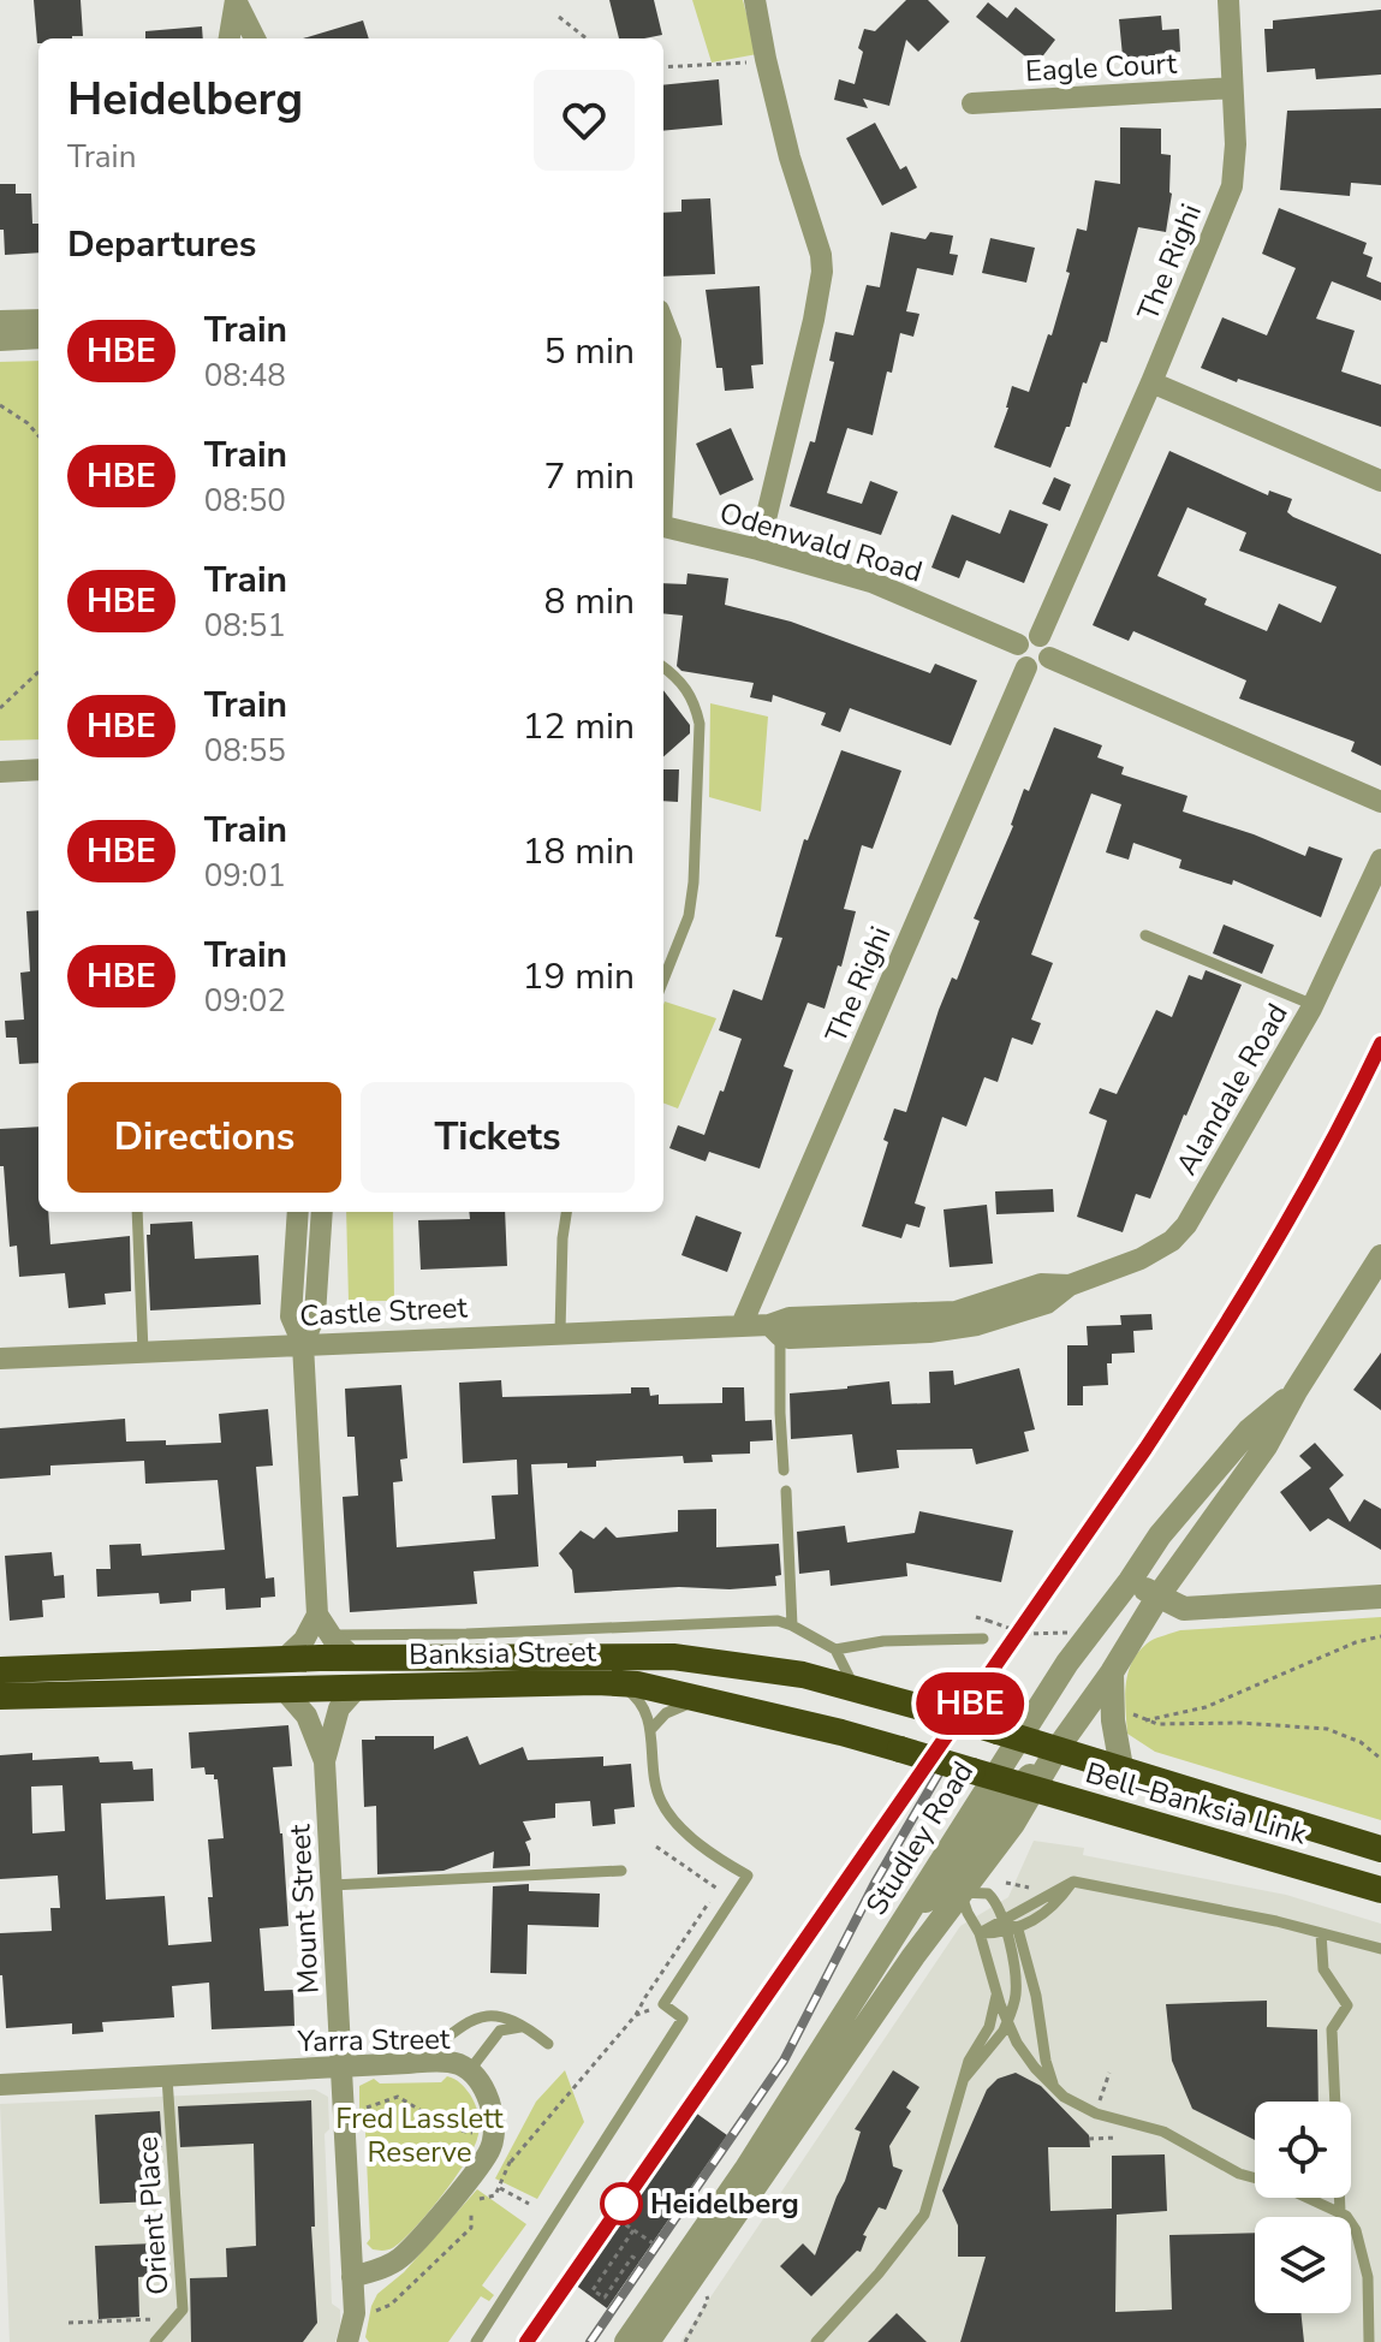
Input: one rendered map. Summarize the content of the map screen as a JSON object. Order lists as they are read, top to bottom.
{
  "streets": {
    "highway": ["Banksia Street", "Bell–Banksia Link"],
    "street": [
      "Eagle Court",
      "The Righi",
      "Odenwald Road",
      "Alandale Road",
      "Castle Street",
      "Studley Road",
      "Mount Street",
      "Yarra Street"
    ],
    "lane": ["Orient Place"]
  },
  "crossings": [
    ["Eagle Court", "The Righi"],
    ["The Righi", "Odenwald Road"],
    ["The Righi", "Castle Street"],
    ["Alandale Road", "Castle Street"],
    ["Banksia Street", "Bell–Banksia Link"],
    ["Banksia Street", "Studley Road"],
    ["Banksia Street", "Mount Street"],
    ["Bell–Banksia Link", "Studley Road"],
    ["Mount Street", "Yarra Street"],
    ["Yarra Street", "Orient Place"]
  ],
  "parks": ["Fred Lasslett Reserve"],
  "places": ["Heidelberg"],
  "page": {
    "on_map": "HBE",
    "heading": [
      ["Heidelberg", "Train"],
      "Departures"
    ],
    "list": [
      {
        "mark": "HBE",
        "name": "Train",
        "note": "08:48",
        "value": "5 min"
      },
      {
        "mark": "HBE",
        "name": "Train",
        "note": "08:50",
        "value": "7 min"
      },
      {
        "mark": "HBE",
        "name": "Train",
        "note": "08:51",
        "value": "8 min"
      },
      {
        "mark": "HBE",
        "name": "Train",
        "note": "08:55",
        "value": "12 min"
      },
      {
        "mark": "HBE",
        "name": "Train",
        "note": "09:01",
        "value": "18 min"
      },
      {
        "mark": "HBE",
        "name": "Train",
        "note": "09:02",
        "value": "19 min"
      }
    ],
    "buttons": ["Directions", "Tickets"]
  }
}
